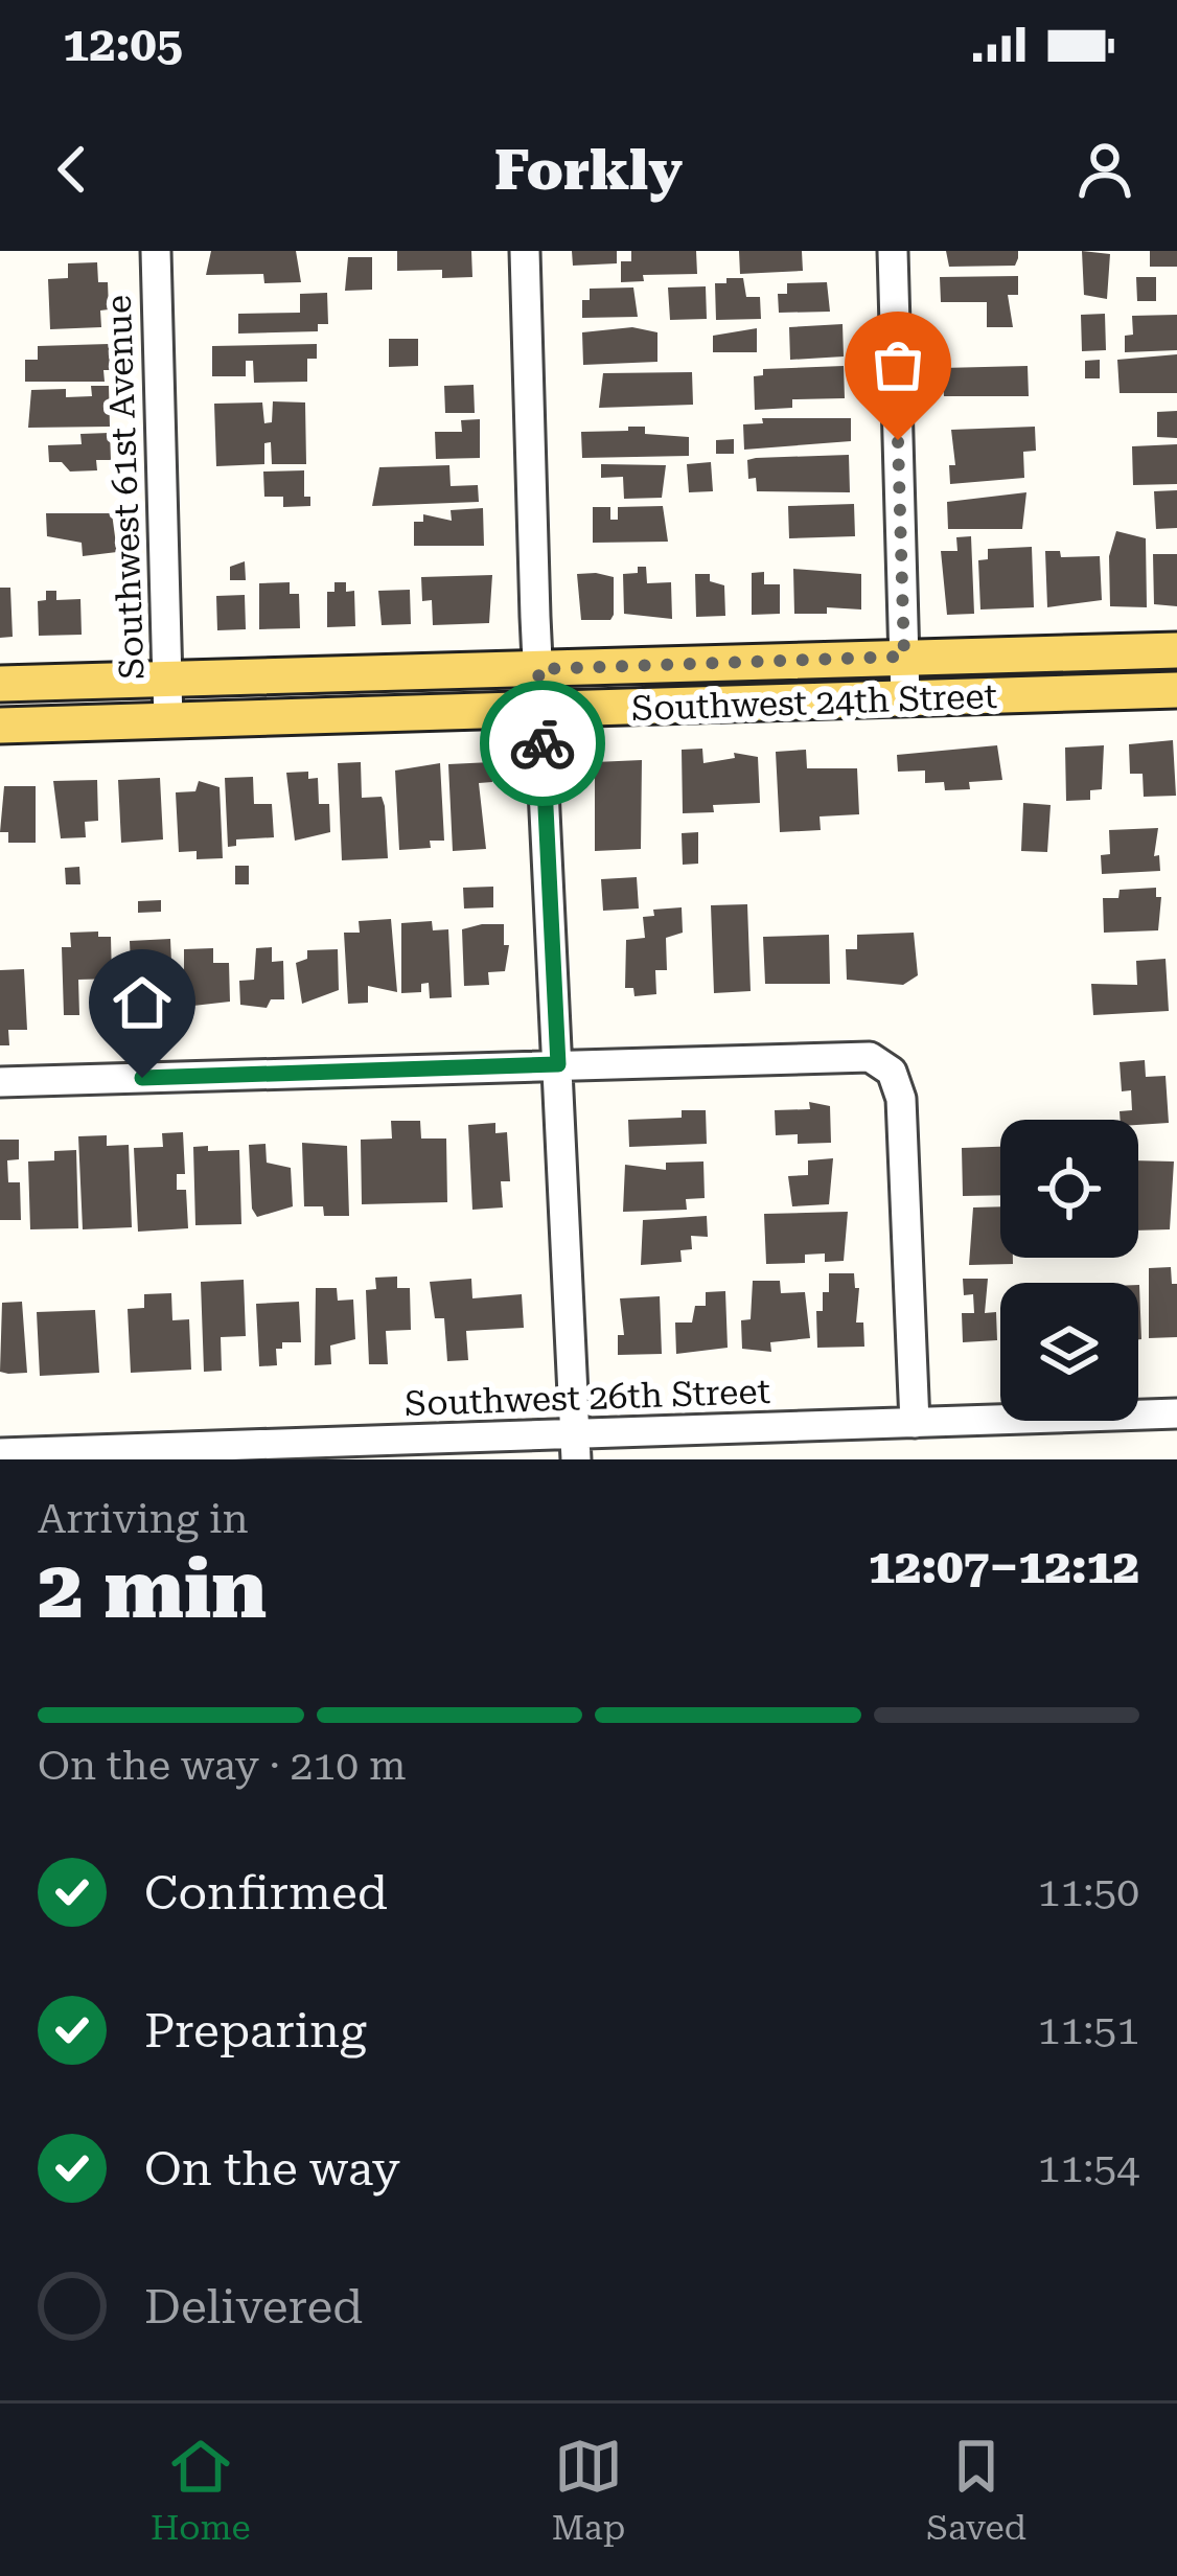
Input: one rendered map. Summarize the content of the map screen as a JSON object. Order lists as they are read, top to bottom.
{
  "streets": {
    "main road": ["Southwest 24th Street"],
    "street": ["Southwest 61st Avenue", "Southwest 26th Street"]
  },
  "crossings": [
    ["Southwest 61st Avenue", "Southwest 24th Street"]
  ],
  "page": {
    "status": "12:05",
    "header": "Forkly",
    "heading": ["2 min", "Arriving in", "12:07–12:12"],
    "bar": "On the way · 210 m",
    "list": [
      ["Confirmed", "11:50"],
      ["Preparing", "11:51"],
      ["On the way", "11:54"],
      "Delivered"
    ],
    "tabs": ["Home", "Map", "Saved"]
  }
}
